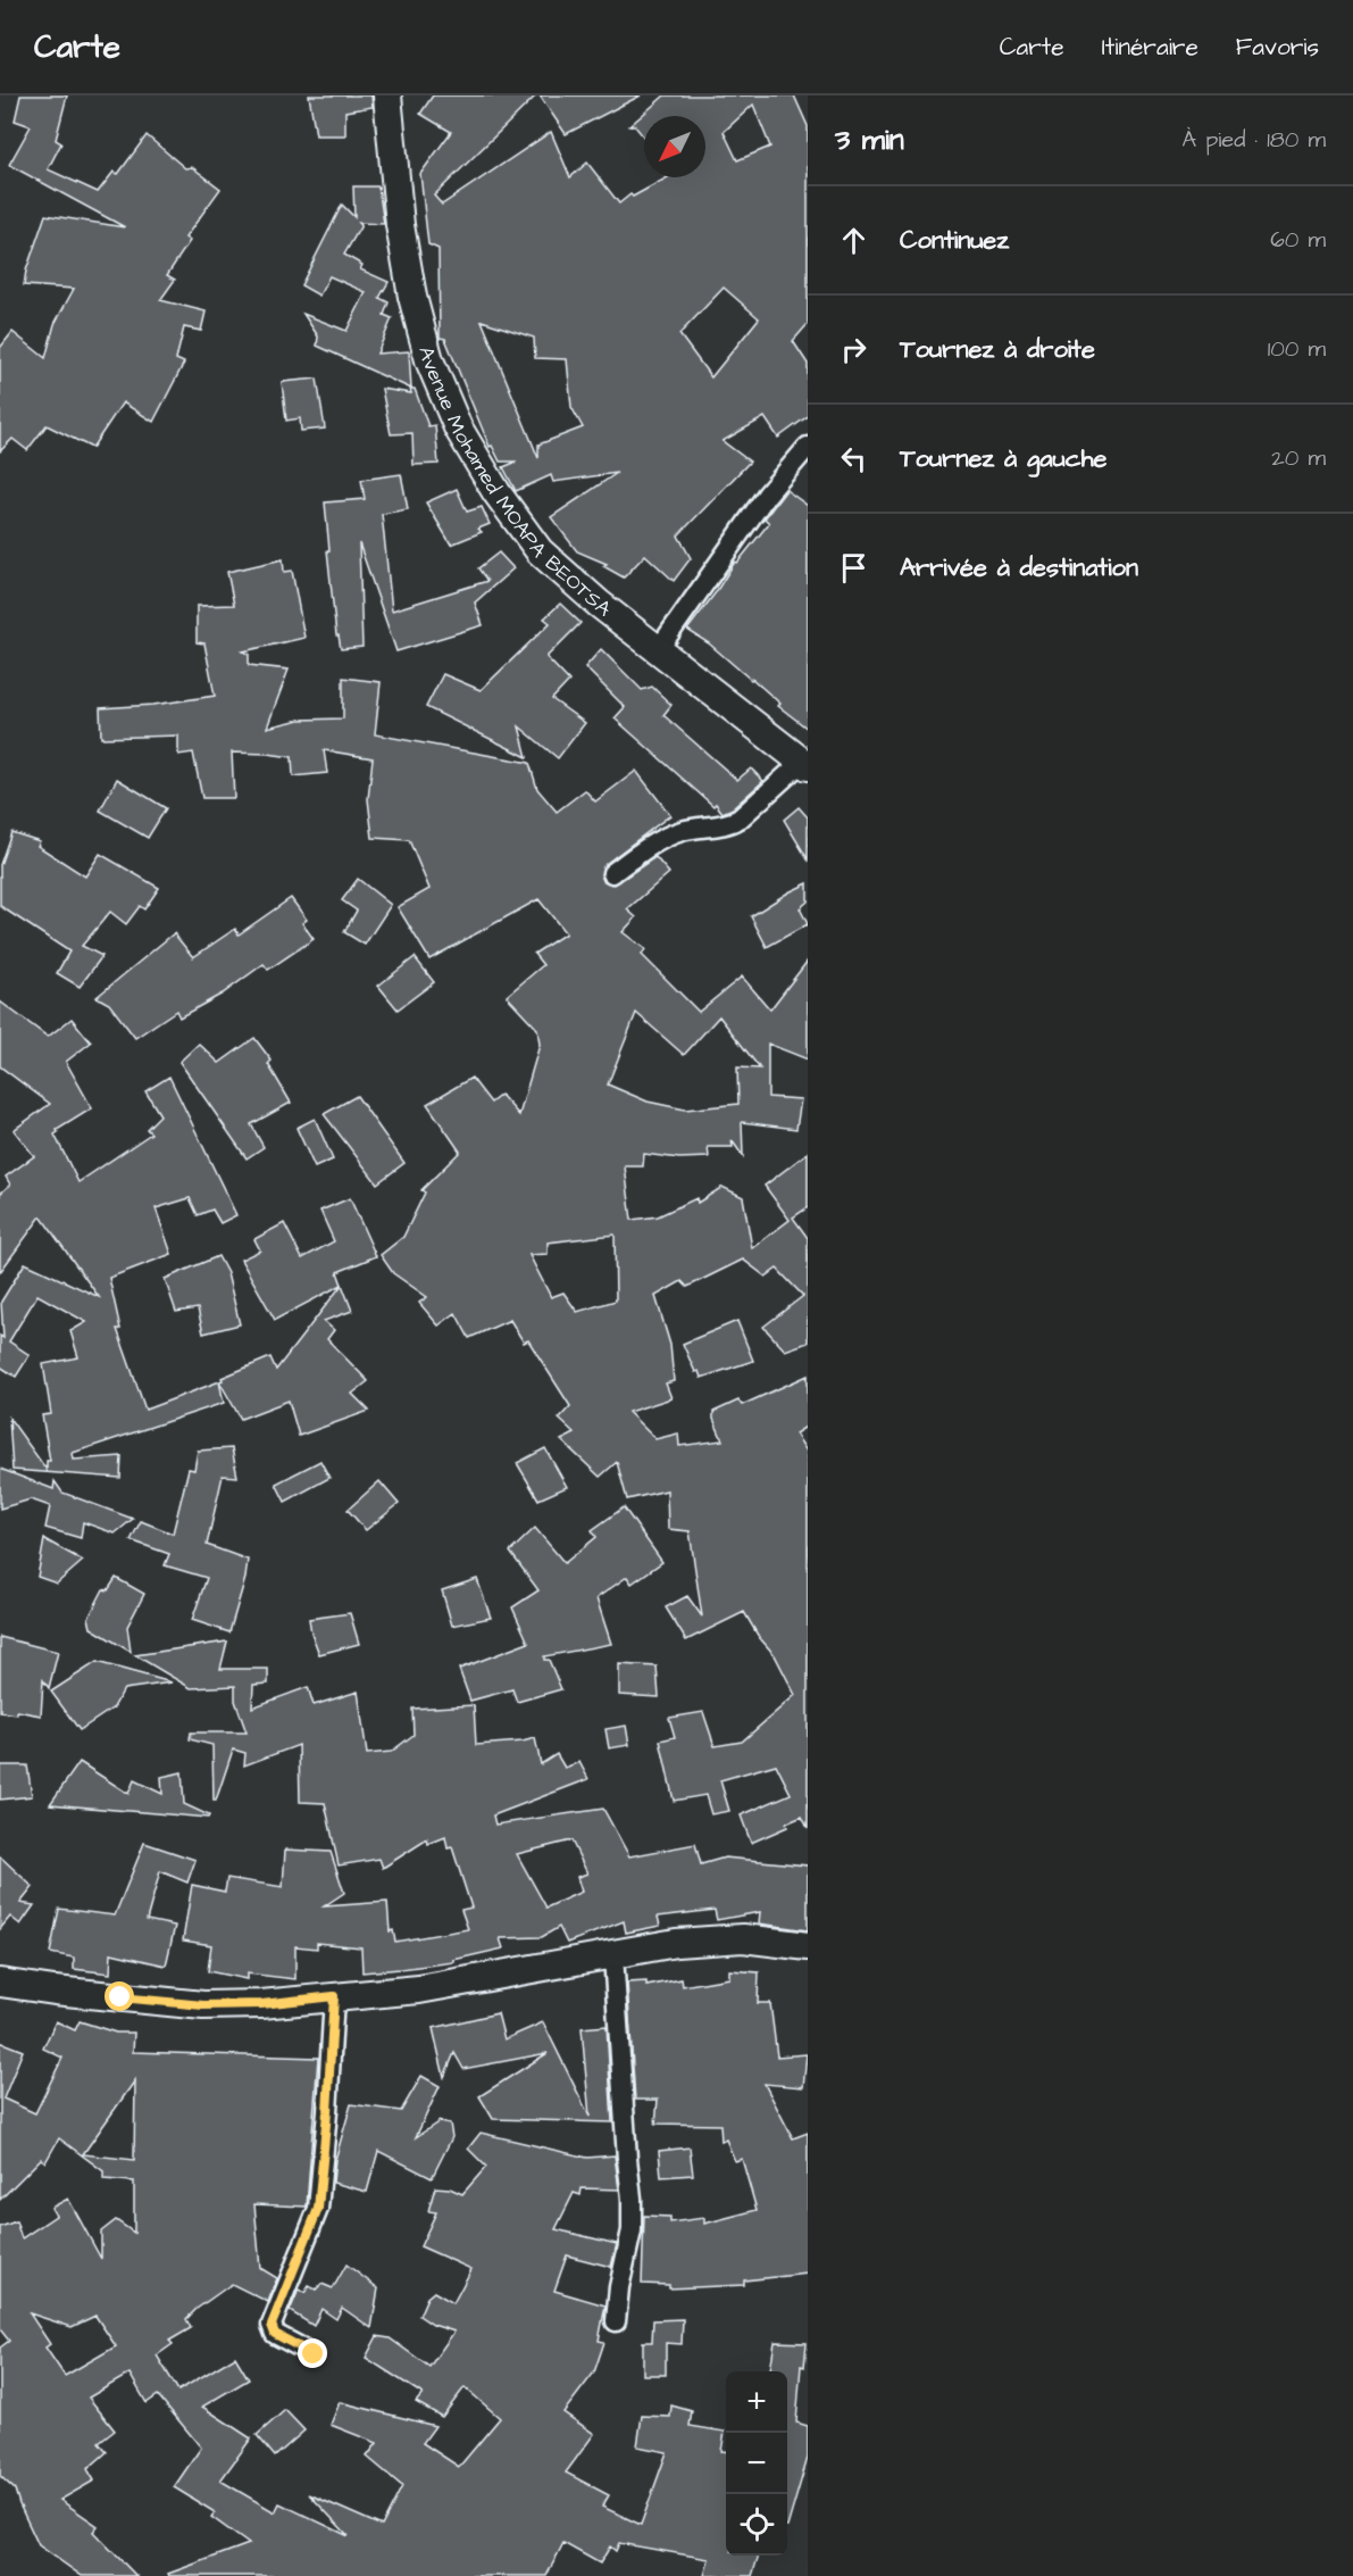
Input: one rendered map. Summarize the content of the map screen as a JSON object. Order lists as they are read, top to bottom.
{
  "streets": {
    "main road": ["Avenue Mohamed MOAPA BEOTSA"]
  },
  "north": "bottom left",
  "page": {
    "header": "Carte",
    "nav": ["Carte", "Itinéraire", "Favoris"],
    "heading": ["3 min", "À pied · 180 m"],
    "list": [
      ["Continuez", "60 m"],
      ["Tournez à droite", "100 m"],
      ["Tournez à gauche", "20 m"],
      "Arrivée à destination"
    ],
    "map_buttons": ["+", "−"]
  }
}
